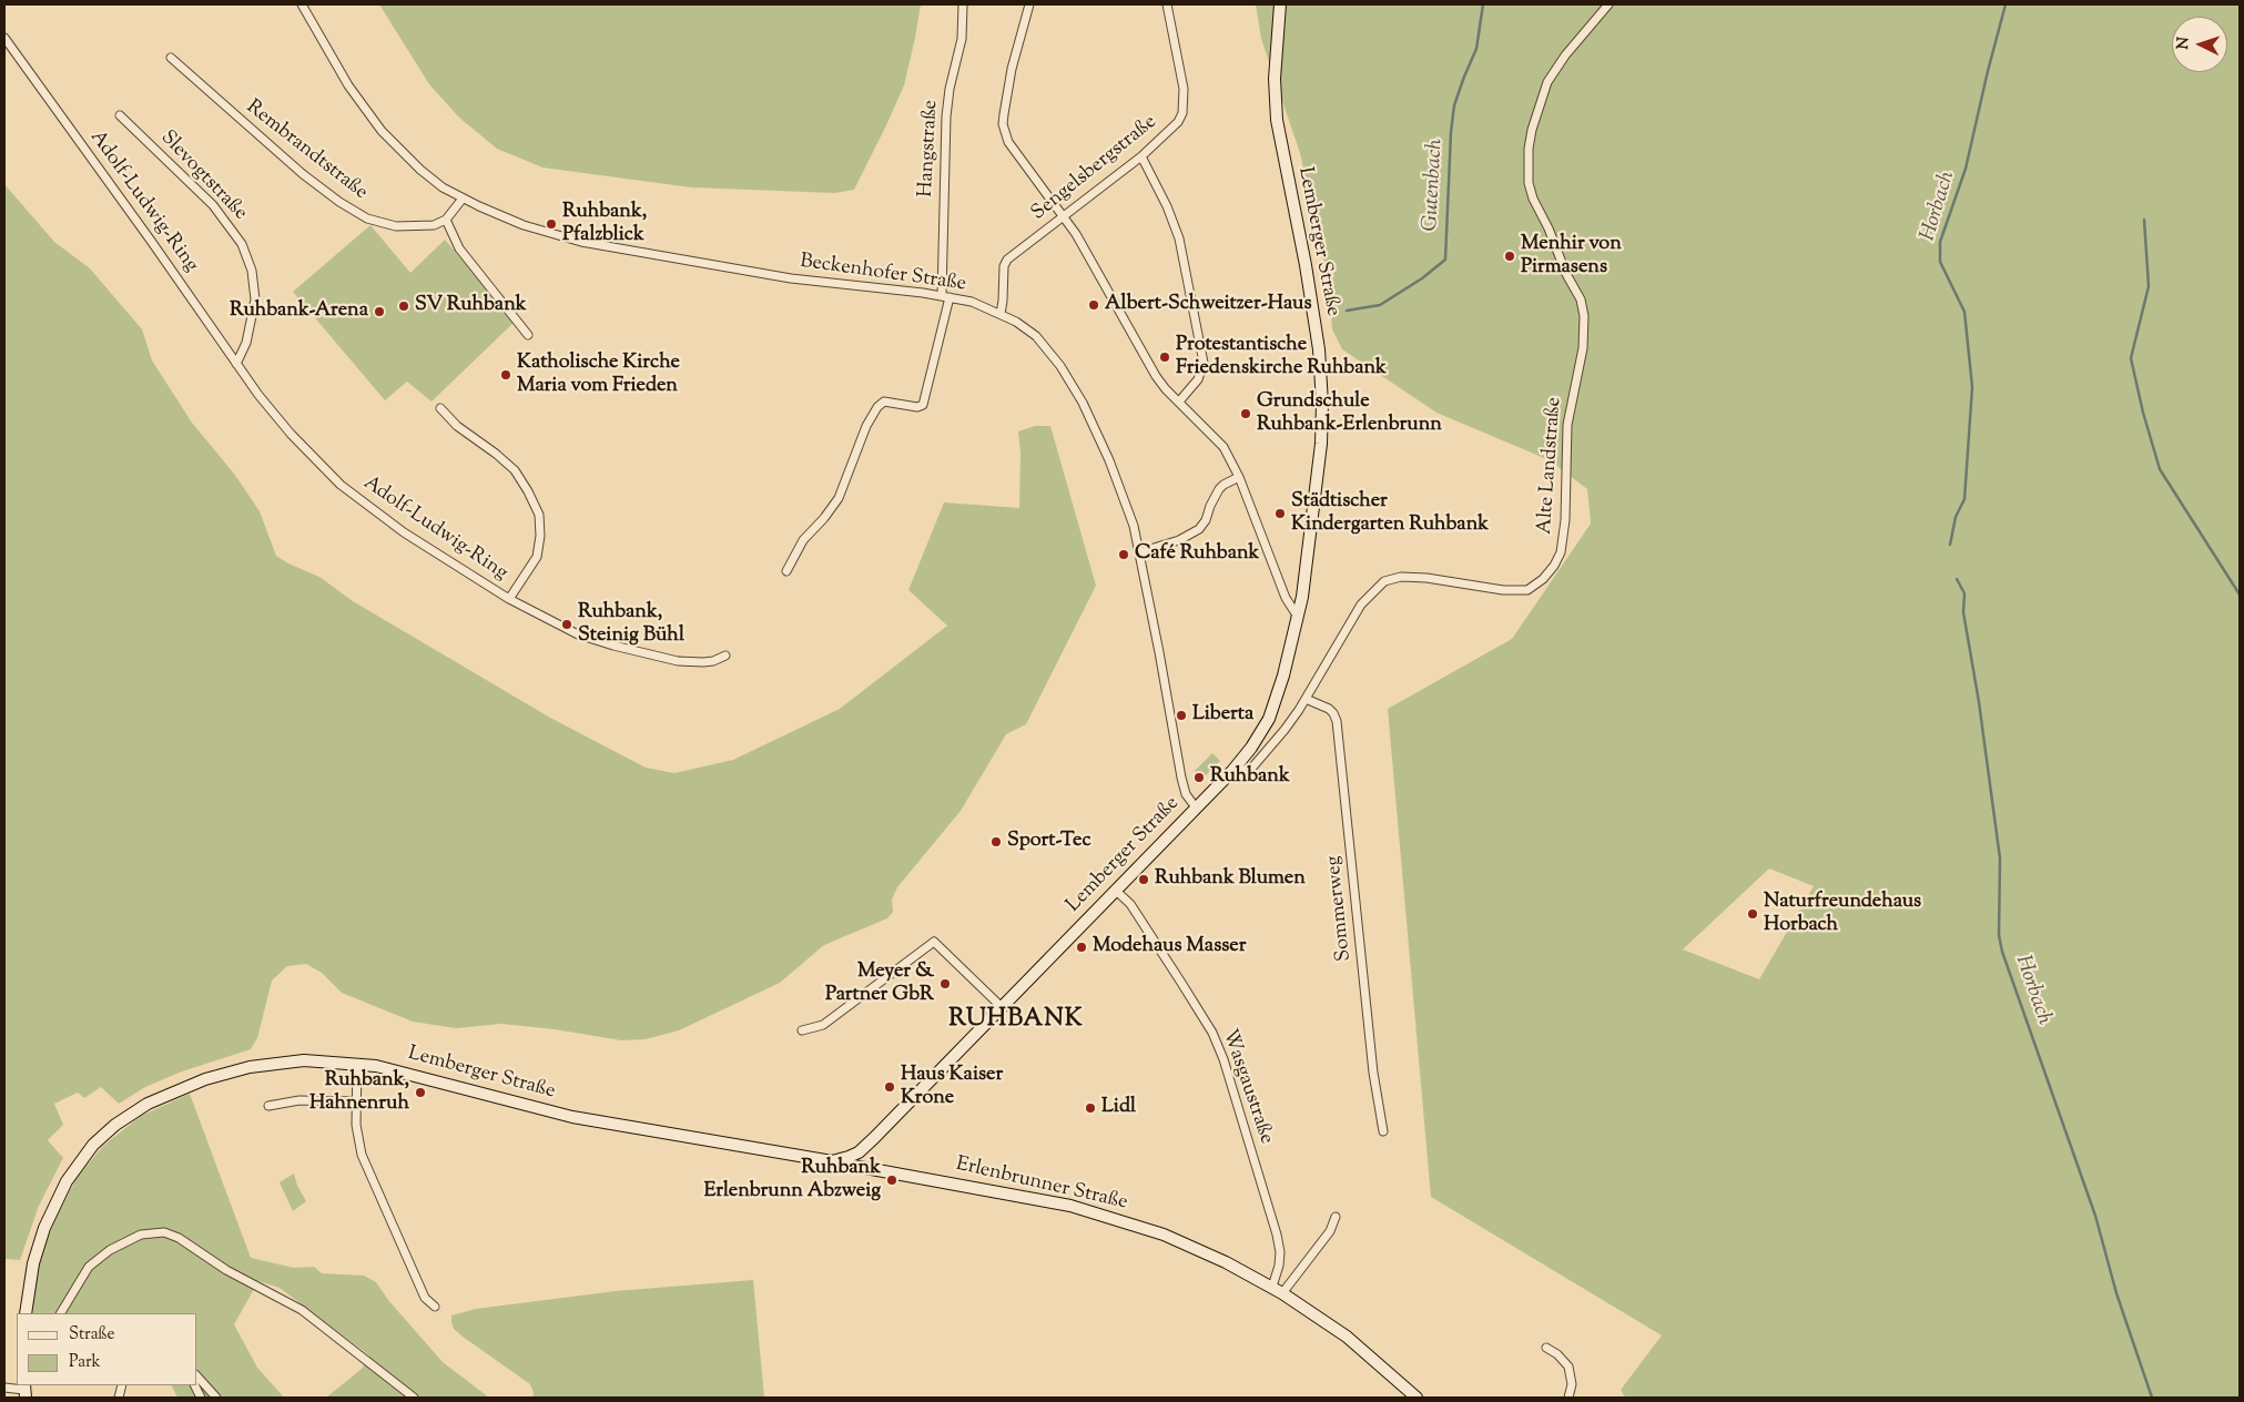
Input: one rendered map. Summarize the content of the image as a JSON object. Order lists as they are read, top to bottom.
{
  "streets": {
    "main road": ["Lemberger Straße", "Erlenbrunner Straße"],
    "street": [
      "Hangstraße",
      "Rembrandtstraße",
      "Sengelsbergstraße",
      "Slevogtstraße",
      "Adolf-Ludwig-Ring",
      "Beckenhofer Straße",
      "Alte Landstraße",
      "Sommerweg",
      "Wasgaustraße"
    ]
  },
  "crossings": [
    ["Hangstraße", "Beckenhofer Straße"],
    ["Sengelsbergstraße", "Beckenhofer Straße"],
    ["Slevogtstraße", "Adolf-Ludwig-Ring"],
    ["Lemberger Straße", "Beckenhofer Straße"],
    ["Lemberger Straße", "Alte Landstraße"],
    ["Lemberger Straße", "Wasgaustraße"],
    ["Lemberger Straße", "Erlenbrunner Straße"],
    ["Alte Landstraße", "Sommerweg"],
    ["Wasgaustraße", "Erlenbrunner Straße"]
  ],
  "districts": ["RUHBANK"],
  "water": ["Gutenbach", "Horbach"],
  "places": [
    "Ruhbank, Pfalzblick",
    "Menhir von Pirmasens",
    "Albert-Schweitzer-Haus",
    "SV Ruhbank",
    "Ruhbank-Arena",
    "Protestantische Friedenskirche Ruhbank",
    "Katholische Kirche Maria vom Frieden",
    "Grundschule Ruhbank-Erlenbrunn",
    "Städtischer Kindergarten Ruhbank",
    "Café Ruhbank",
    "Ruhbank, Steinig Bühl",
    "Liberta",
    "Ruhbank",
    "Sport-Tec",
    "Ruhbank Blumen",
    "Naturfreundehaus Horbach",
    "Modehaus Masser",
    "Meyer & Partner GbR",
    "Haus Kaiser Krone",
    "Ruhbank, Hahnenruh",
    "Lidl",
    "Ruhbank Erlenbrunn Abzweig"
  ],
  "legend": ["Straße", "Park"],
  "north": "left"
}
